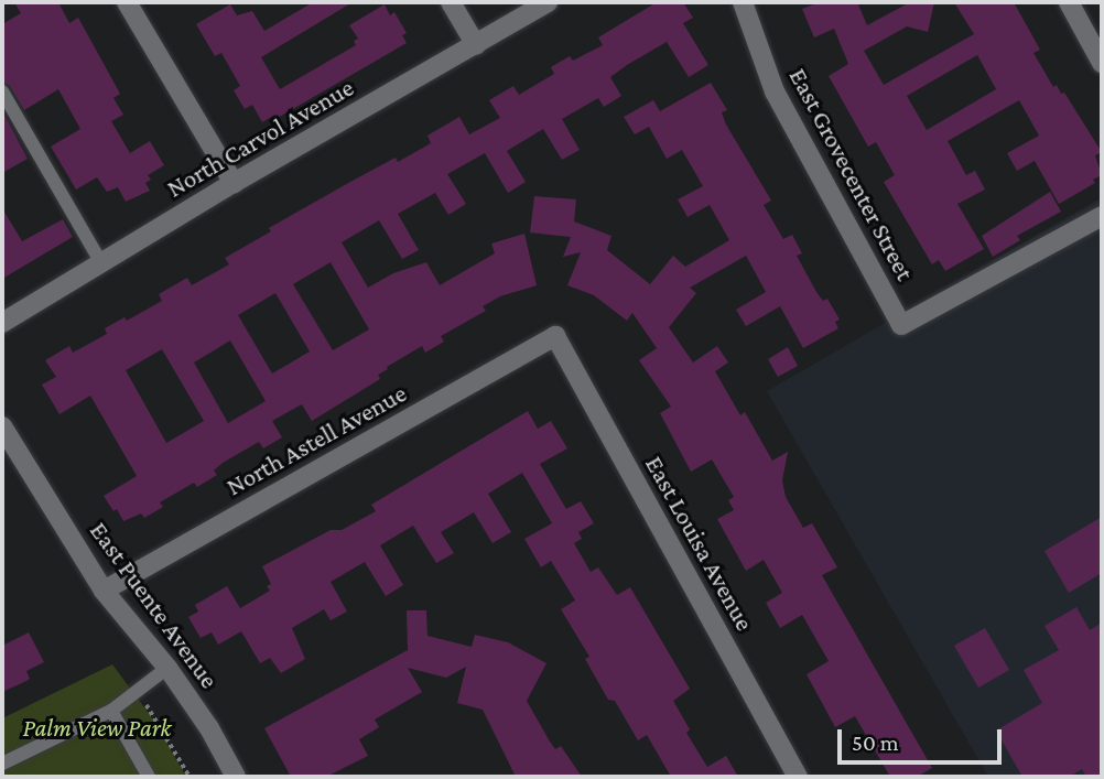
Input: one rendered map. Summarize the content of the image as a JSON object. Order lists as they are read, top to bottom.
{
  "streets": {
    "street": [
      "North Carvol Avenue",
      "East Grovecenter Street",
      "North Astell Avenue",
      "East Louisa Avenue",
      "East Puente Avenue"
    ]
  },
  "crossings": [
    ["North Astell Avenue", "East Louisa Avenue"],
    ["North Astell Avenue", "East Puente Avenue"]
  ],
  "parks": ["Palm View Park"],
  "scale_bar": "50 m"
}
